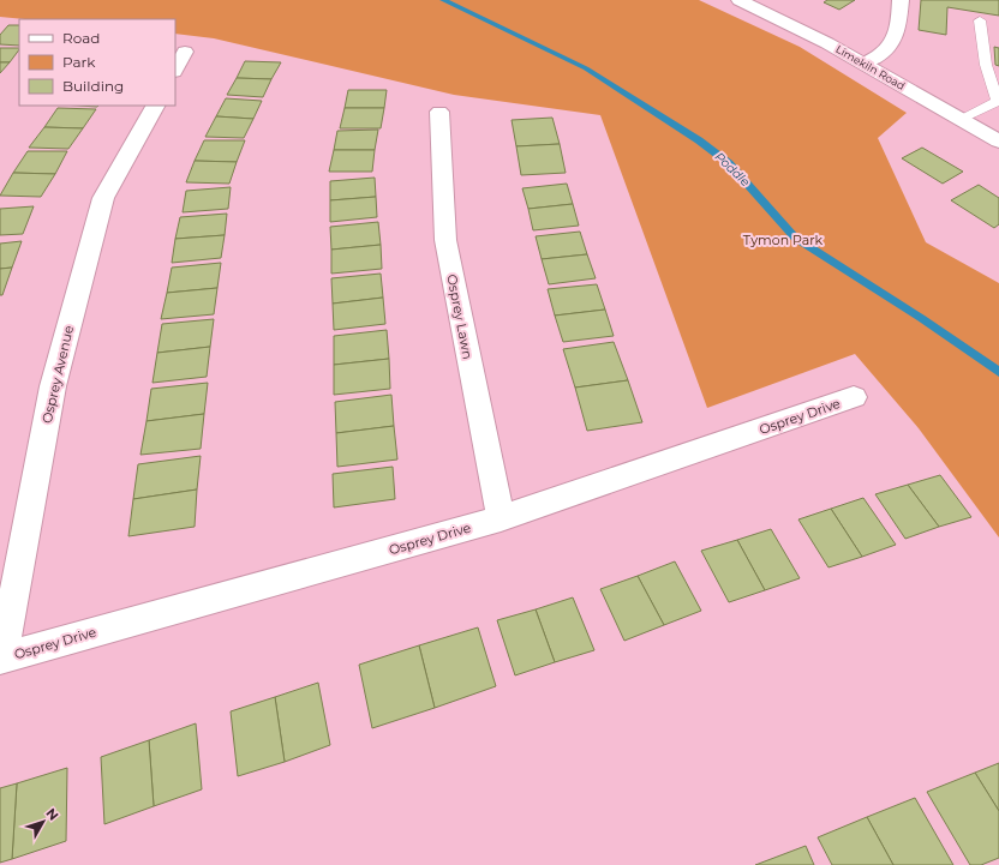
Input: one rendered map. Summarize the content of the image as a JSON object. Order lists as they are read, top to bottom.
{
  "streets": {
    "street": [
      "Limekiln Road",
      "Osprey Lawn",
      "Osprey Avenue",
      "Osprey Drive"
    ]
  },
  "crossings": [
    ["Osprey Lawn", "Osprey Drive"],
    ["Osprey Avenue", "Osprey Drive"]
  ],
  "water": ["Poddle"],
  "parks": ["Tymon Park"],
  "legend": ["Road", "Park", "Building"],
  "north": "top right"
}
